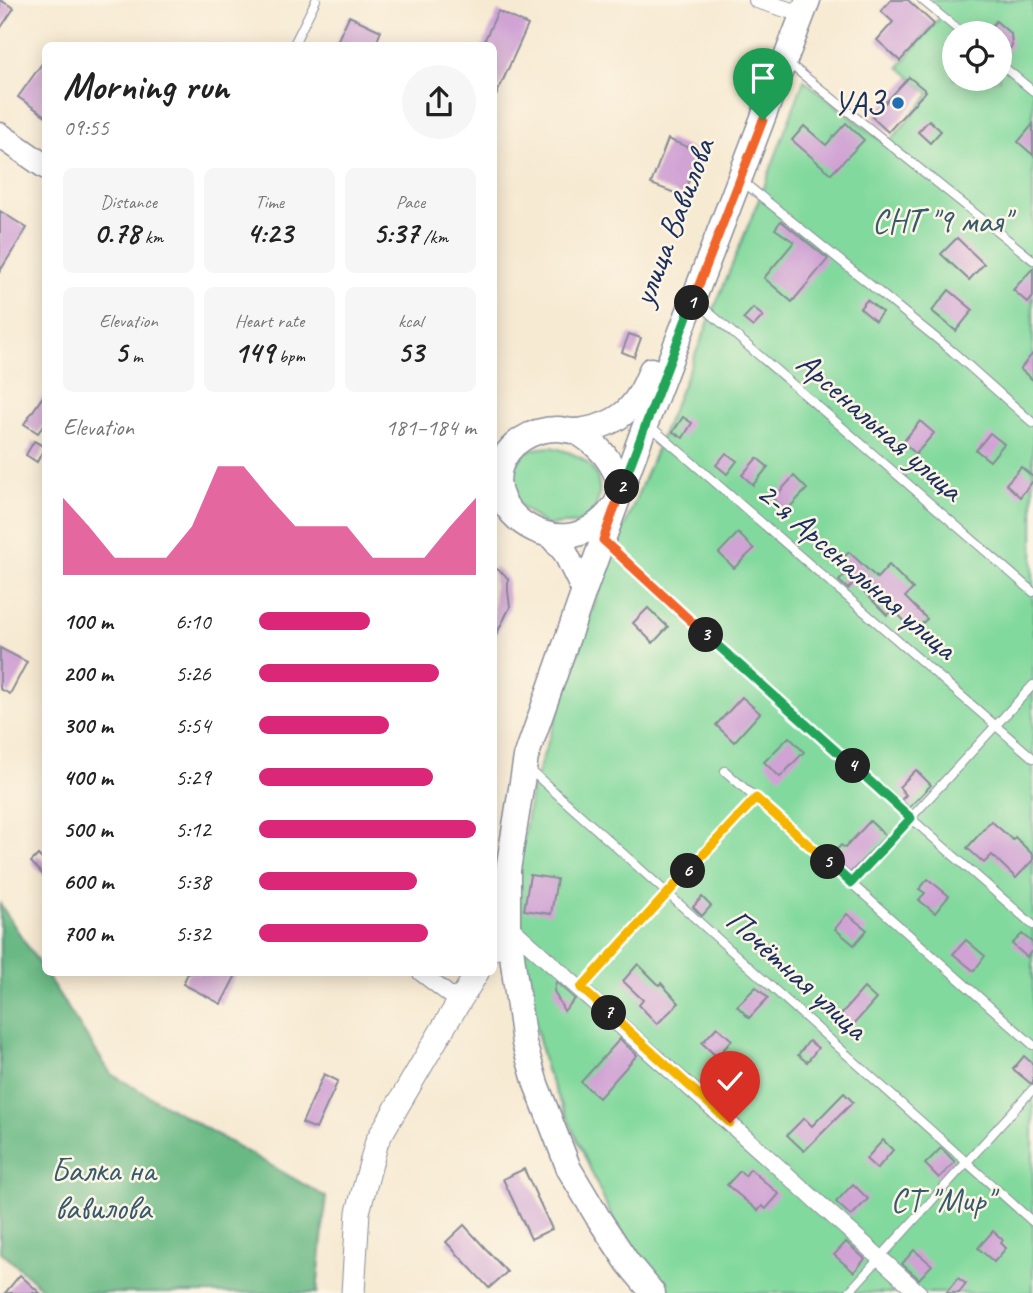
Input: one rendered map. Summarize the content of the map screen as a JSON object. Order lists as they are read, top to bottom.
{
  "streets": {
    "main road": ["улица Вавилова"],
    "lane": ["Арсенальная улица", "2-я Арсенальная улица", "Почётная улица"]
  },
  "crossings": [
    ["улица Вавилова", "Арсенальная улица"],
    ["улица Вавилова", "2-я Арсенальная улица"],
    ["улица Вавилова", "Почётная улица"]
  ],
  "parks": ["СНТ \"9 мая\"", "Балка на вавилова", "СТ \"Мир\""],
  "places": ["УАЗ"],
  "page": {
    "heading": ["Morning run", "09:55"],
    "stats": [
      ["Distance", "0.78 km"],
      ["Time", "4:23"],
      ["Pace", "5:37 /km"],
      ["Elevation", "5 m"],
      ["Heart rate", "149 bpm"],
      ["kcal", "53"]
    ],
    "pins": [
      "1",
      "2",
      "3",
      "4",
      "5",
      "6",
      "7"
    ],
    "chart": ["Elevation", "181–184 m"],
    "list": [
      {
        "name": "100 m",
        "note": "6:10"
      },
      {
        "name": "200 m",
        "note": "5:26"
      },
      {
        "name": "300 m",
        "note": "5:54"
      },
      {
        "name": "400 m",
        "note": "5:29"
      },
      {
        "name": "500 m",
        "note": "5:12"
      },
      {
        "name": "600 m",
        "note": "5:38"
      },
      {
        "name": "700 m",
        "note": "5:32"
      }
    ]
  }
}
